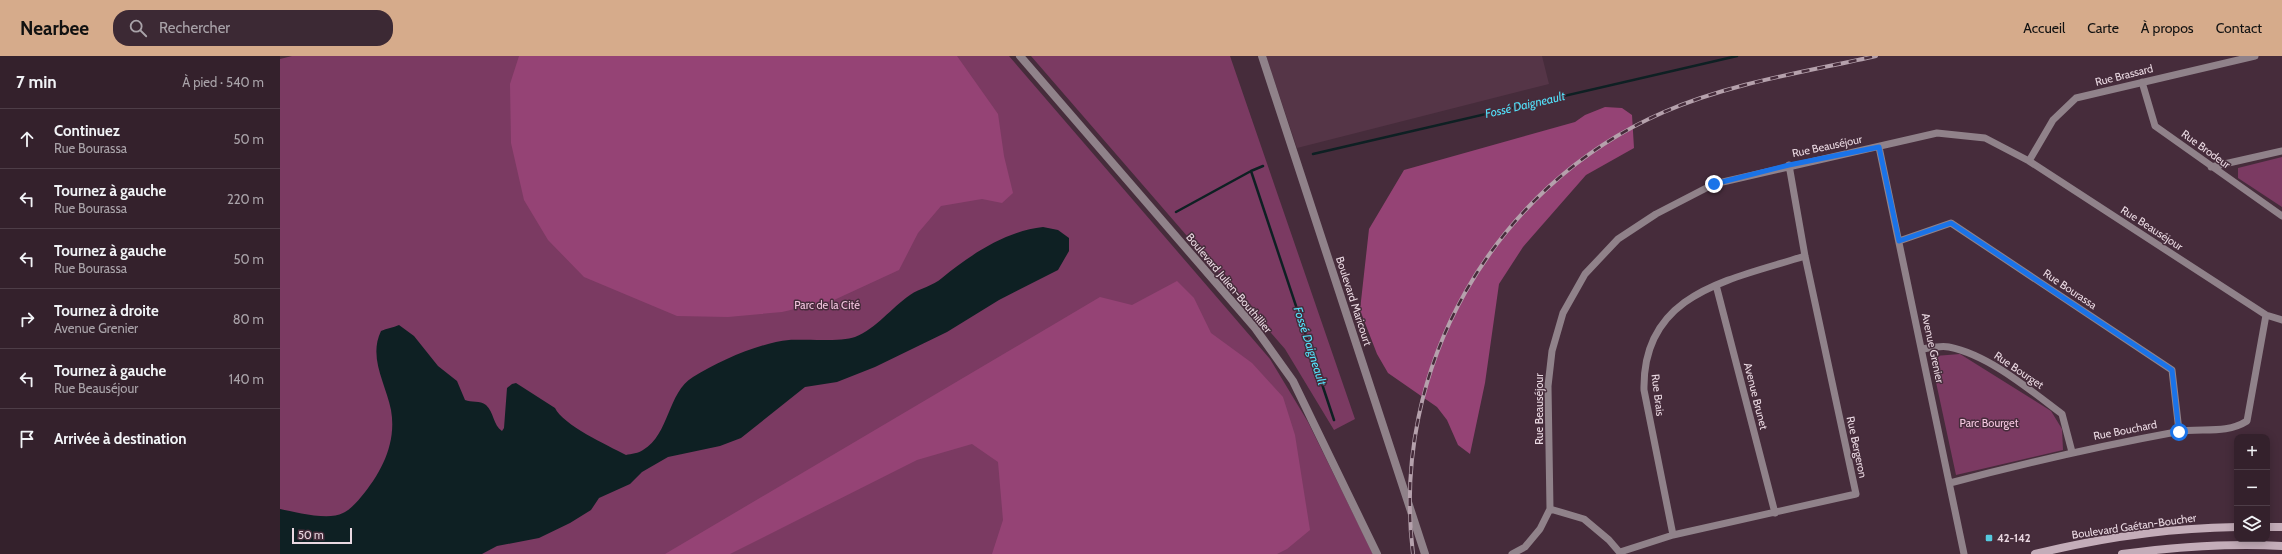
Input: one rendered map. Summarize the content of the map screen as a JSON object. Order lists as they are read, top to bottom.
{
  "streets": {
    "main road": ["Boulevard Gaétan-Boucher"],
    "street": [
      "Rue Brassard",
      "Rue Beauséjour",
      "Rue Brodeur",
      "Boulevard Julien-Bouthillier",
      "Rue Bourassa",
      "Boulevard Maricourt",
      "Avenue Grenier",
      "Rue Bourget",
      "Rue Brais",
      "Avenue Brunet",
      "Rue Bouchard",
      "Rue Bergeron"
    ]
  },
  "crossings": [
    ["Rue Brassard", "Rue Beauséjour"],
    ["Rue Brassard", "Rue Brodeur"],
    ["Rue Beauséjour", "Avenue Grenier"],
    ["Rue Beauséjour", "Rue Bouchard"],
    ["Rue Beauséjour", "Rue Bergeron"],
    ["Rue Bourassa", "Avenue Grenier"],
    ["Rue Bourassa", "Rue Bouchard"],
    ["Avenue Grenier", "Rue Bourget"],
    ["Avenue Grenier", "Rue Bouchard"],
    ["Rue Bourget", "Rue Bouchard"],
    ["Rue Brais", "Avenue Brunet"],
    ["Rue Brais", "Rue Bergeron"],
    ["Avenue Brunet", "Rue Bergeron"]
  ],
  "water": ["Fossé Daigneault"],
  "parks": ["Parc de la Cité", "Parc Bourget"],
  "places": {
    "transit": ["42-142"]
  },
  "scale_bar": "50 m",
  "page": {
    "header": "Nearbee",
    "search": "Rechercher",
    "nav": [
      "Accueil",
      "Carte",
      "À propos",
      "Contact"
    ],
    "heading": ["7 min", "À pied · 540 m"],
    "list": [
      ["Continuez", "Rue Bourassa", "50 m"],
      ["Tournez à gauche", "Rue Bourassa", "220 m"],
      ["Tournez à gauche", "Rue Bourassa", "50 m"],
      ["Tournez à droite", "Avenue Grenier", "80 m"],
      ["Tournez à gauche", "Rue Beauséjour", "140 m"],
      "Arrivée à destination"
    ],
    "map_buttons": ["+", "−"],
    "scale": "50 m"
  }
}
